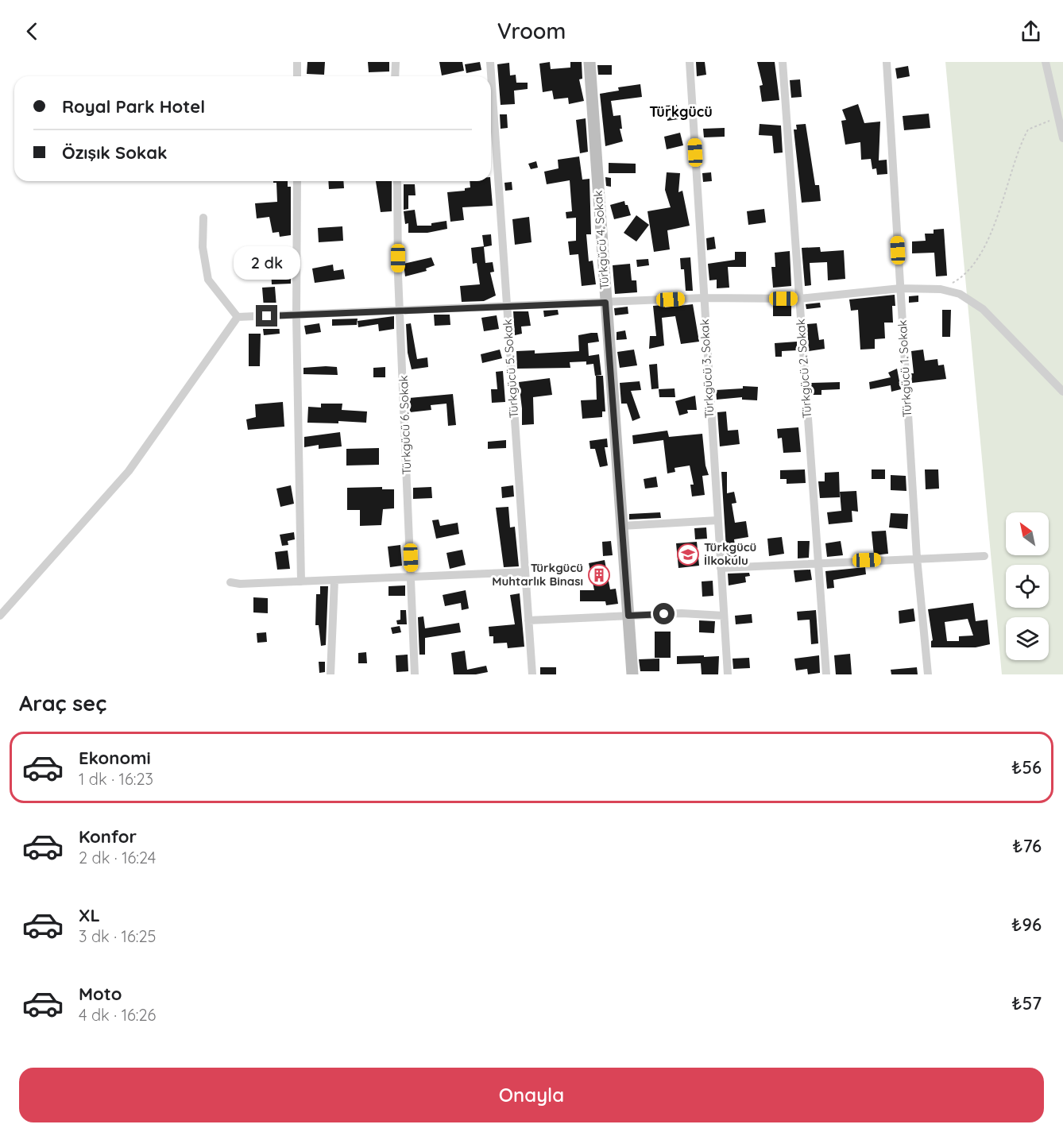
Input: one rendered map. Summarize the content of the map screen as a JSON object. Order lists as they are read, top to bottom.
{
  "streets": {
    "main road": ["Türkgücü 4. Sokak"],
    "street": [
      "Türkgücü 5. Sokak",
      "Türkgücü 3. Sokak",
      "Türkgücü 2. Sokak",
      "Türkgücü 1. Sokak",
      "Türkgücü 6. Sokak"
    ]
  },
  "districts": ["Türkgücü"],
  "places": {
    "school or university": ["Türkgücü İlkokulu"],
    "building": ["Türkgücü Muhtarlık Binası"]
  },
  "north": "top left",
  "page": {
    "header": "Vroom",
    "banner": ["Royal Park Hotel", "Özışık Sokak"],
    "bubble": "2 dk",
    "heading": "Araç seç",
    "list": [
      {
        "name": "Ekonomi",
        "note": "1 dk · 16:23",
        "value": "₺56"
      },
      {
        "name": "Konfor",
        "note": "2 dk · 16:24",
        "value": "₺76"
      },
      {
        "name": "XL",
        "note": "3 dk · 16:25",
        "value": "₺96"
      },
      {
        "name": "Moto",
        "note": "4 dk · 16:26",
        "value": "₺57"
      }
    ],
    "buttons": "Onayla"
  }
}
